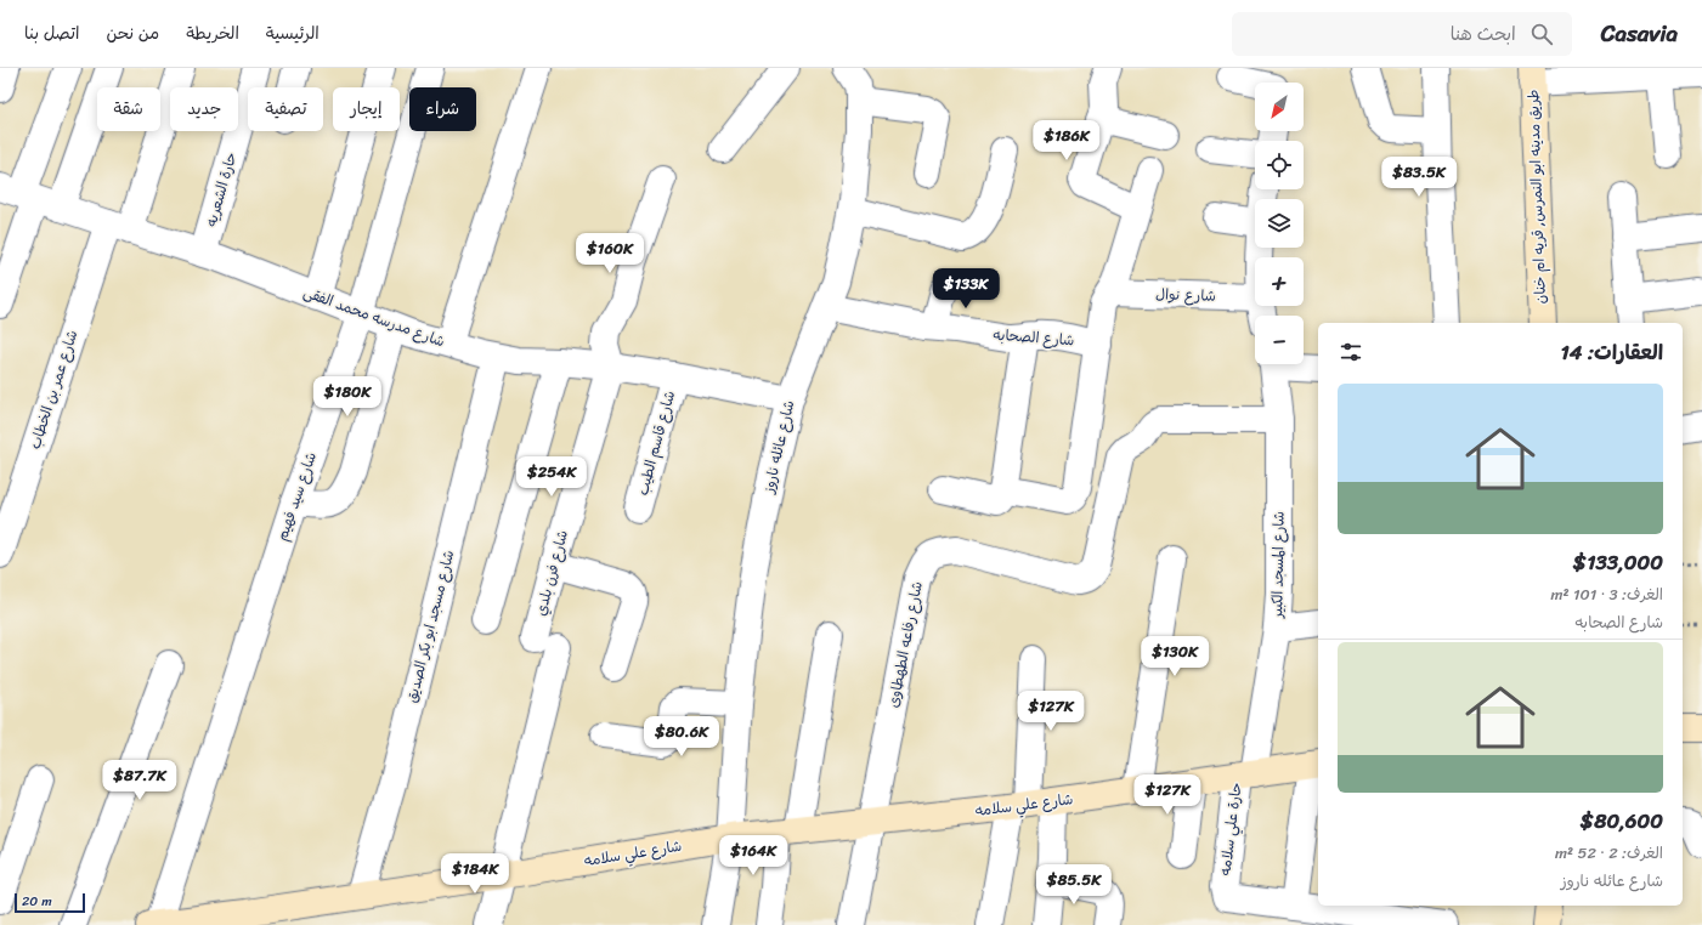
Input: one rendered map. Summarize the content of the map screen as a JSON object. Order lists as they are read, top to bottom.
{
  "streets": {
    "street": [
      "حارة الشعريه",
      "طريق مدينه ابو النمرس, قريه ام خنان",
      "شارع نوال",
      "شارع مدرسه محمد الفقى",
      "شارع الصحابه",
      "شارع عمر بن الخطاب",
      "شارع قاسم الطيب",
      "شارع عائله ناروز",
      "شارع سيد فهيم",
      "شارع المسجد الكبير",
      "شارع فرن بلدي",
      "شارع مسجد ابو بكر الصديق",
      "شارع رفاعه الطهطاوى",
      "شارع علي سلامه",
      "حارة علي سلامه"
    ]
  },
  "crossings": [
    ["حارة الشعريه", "شارع مدرسه محمد الفقى"],
    ["شارع مدرسه محمد الفقى", "شارع عمر بن الخطاب"],
    ["شارع مدرسه محمد الفقى", "شارع قاسم الطيب"],
    ["شارع مدرسه محمد الفقى", "شارع عائله ناروز"],
    ["شارع مدرسه محمد الفقى", "شارع سيد فهيم"],
    ["شارع مدرسه محمد الفقى", "شارع فرن بلدي"],
    ["شارع مدرسه محمد الفقى", "شارع مسجد ابو بكر الصديق"],
    ["شارع الصحابه", "شارع عائله ناروز"],
    ["شارع عائله ناروز", "شارع علي سلامه"],
    ["شارع سيد فهيم", "شارع علي سلامه"],
    ["شارع المسجد الكبير", "شارع رفاعه الطهطاوى"],
    ["شارع المسجد الكبير", "شارع علي سلامه"],
    ["شارع المسجد الكبير", "حارة علي سلامه"],
    ["شارع فرن بلدي", "شارع علي سلامه"],
    ["شارع مسجد ابو بكر الصديق", "شارع علي سلامه"],
    ["شارع رفاعه الطهطاوى", "شارع علي سلامه"],
    ["شارع علي سلامه", "حارة علي سلامه"]
  ],
  "scale_bar": "20 m",
  "north": "bottom left",
  "page": {
    "header": "Casavia",
    "search": "ابحث هنا",
    "nav": [
      "الرئيسية",
      "الخريطة",
      "من نحن",
      "اتصل بنا"
    ],
    "map_buttons": ["+", "−"],
    "chip": [
      "شراء",
      "إيجار",
      "تصفية",
      "جديد",
      "شقة"
    ],
    "price": [
      "$186K",
      "$83.5K",
      "$160K",
      "$133K",
      "$180K",
      "$254K",
      "$130K",
      "$127K",
      "$80.6K",
      "$87.7K",
      "$127K",
      "$164K",
      "$184K",
      "$85.5K"
    ],
    "heading": "العقارات: 14",
    "list": [
      {
        "name": "$133,000",
        "note": "الغرف: 3 · 101 m² · شارع الصحابه"
      },
      {
        "name": "$80,600",
        "note": "الغرف: 2 · 52 m² · شارع عائله ناروز"
      }
    ],
    "scale": "20 m"
  }
}
